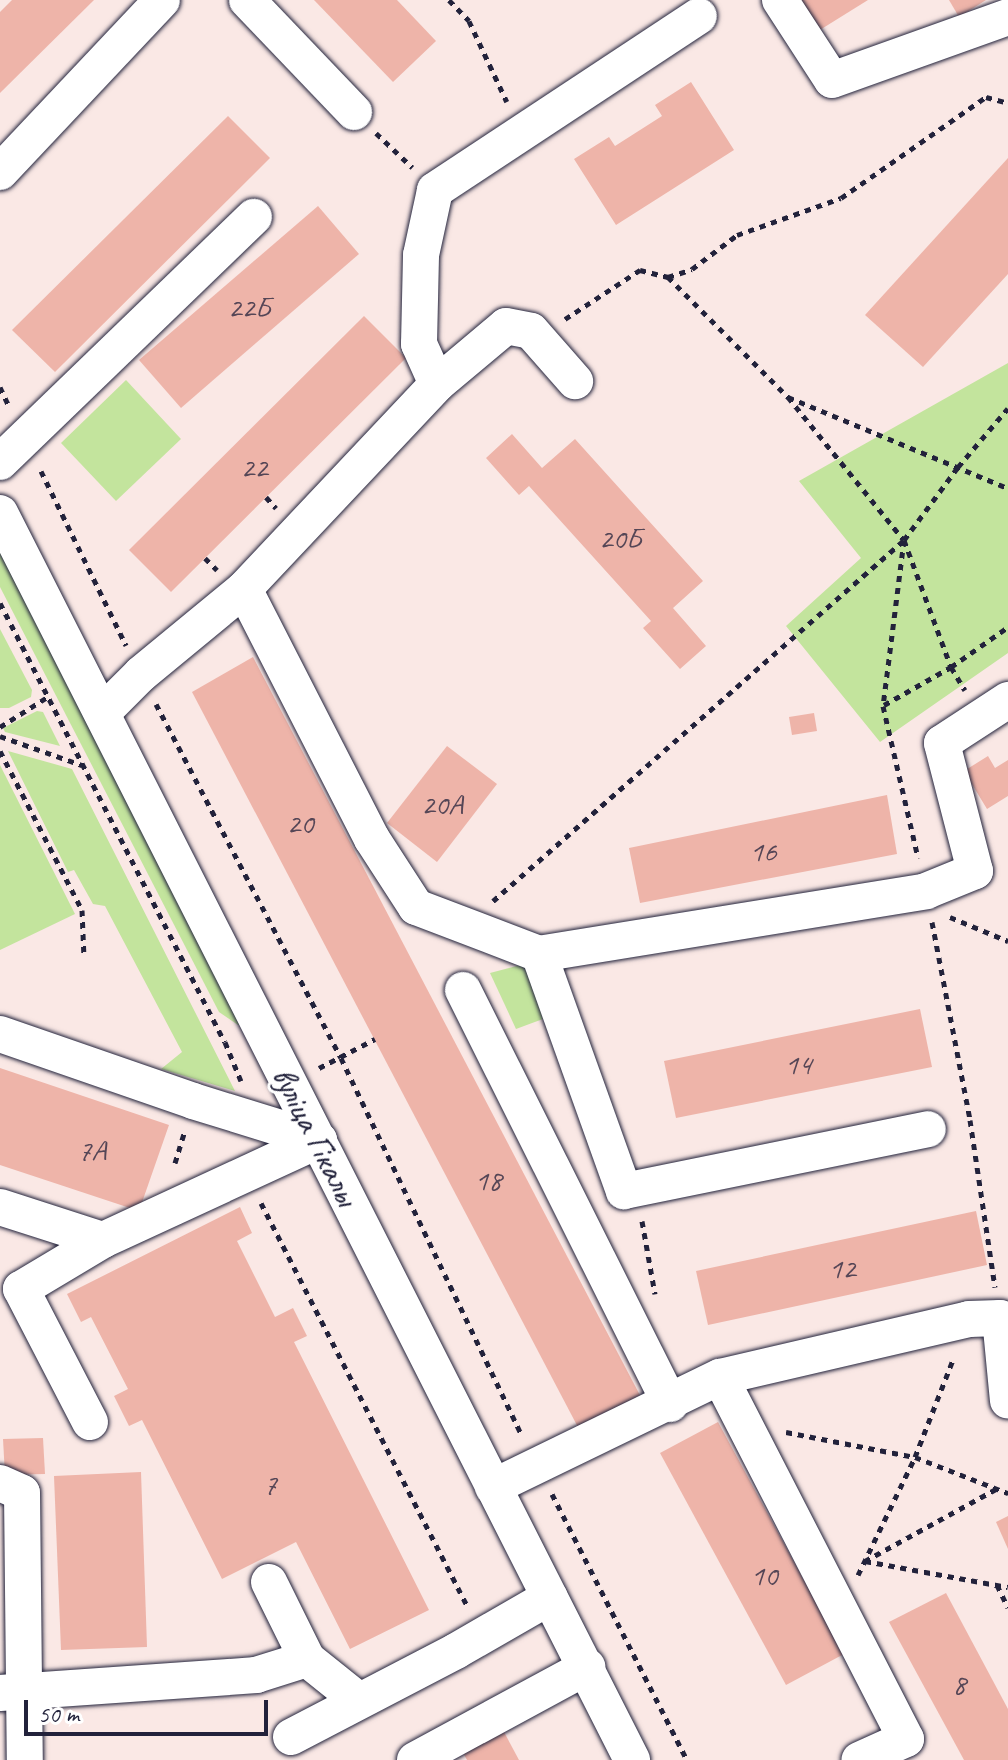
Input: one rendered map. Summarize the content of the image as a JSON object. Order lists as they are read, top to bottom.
{
  "streets": {
    "street": ["вуліца Гікалы"]
  },
  "house_numbers": [
    "22Б",
    "22",
    "20Б",
    "20А",
    "20",
    "16",
    "14",
    "7А",
    "18",
    "12",
    "7",
    "10",
    "8"
  ],
  "scale_bar": "50 m"
}
